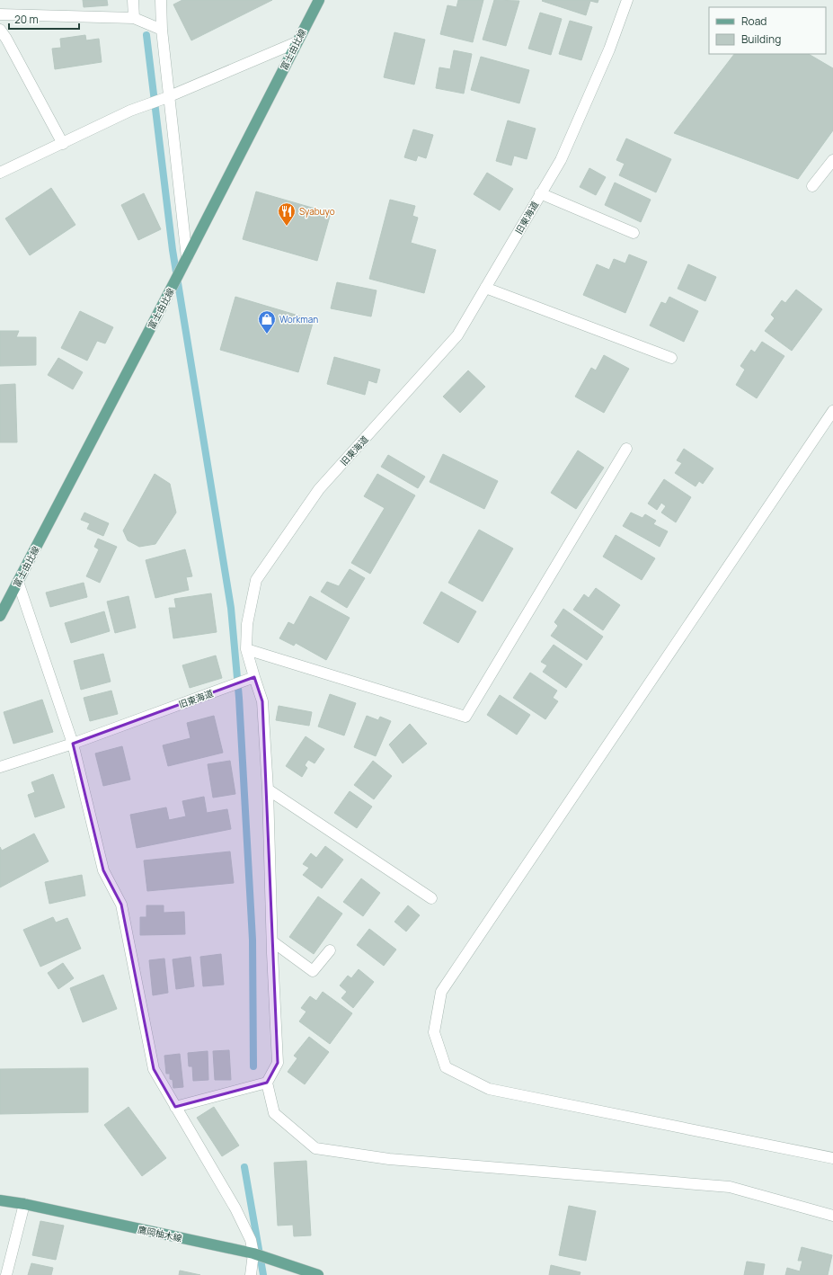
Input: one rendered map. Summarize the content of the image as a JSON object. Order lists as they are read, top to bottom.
{
  "streets": {
    "main road": ["富士由比線", "鷹岡柚木線"],
    "street": ["旧東海道"]
  },
  "places": {
    "restaurant": ["Syabuyo"],
    "shop": ["Workman"]
  },
  "legend": ["Road", "Building"],
  "scale_bar": "20 m"
}
